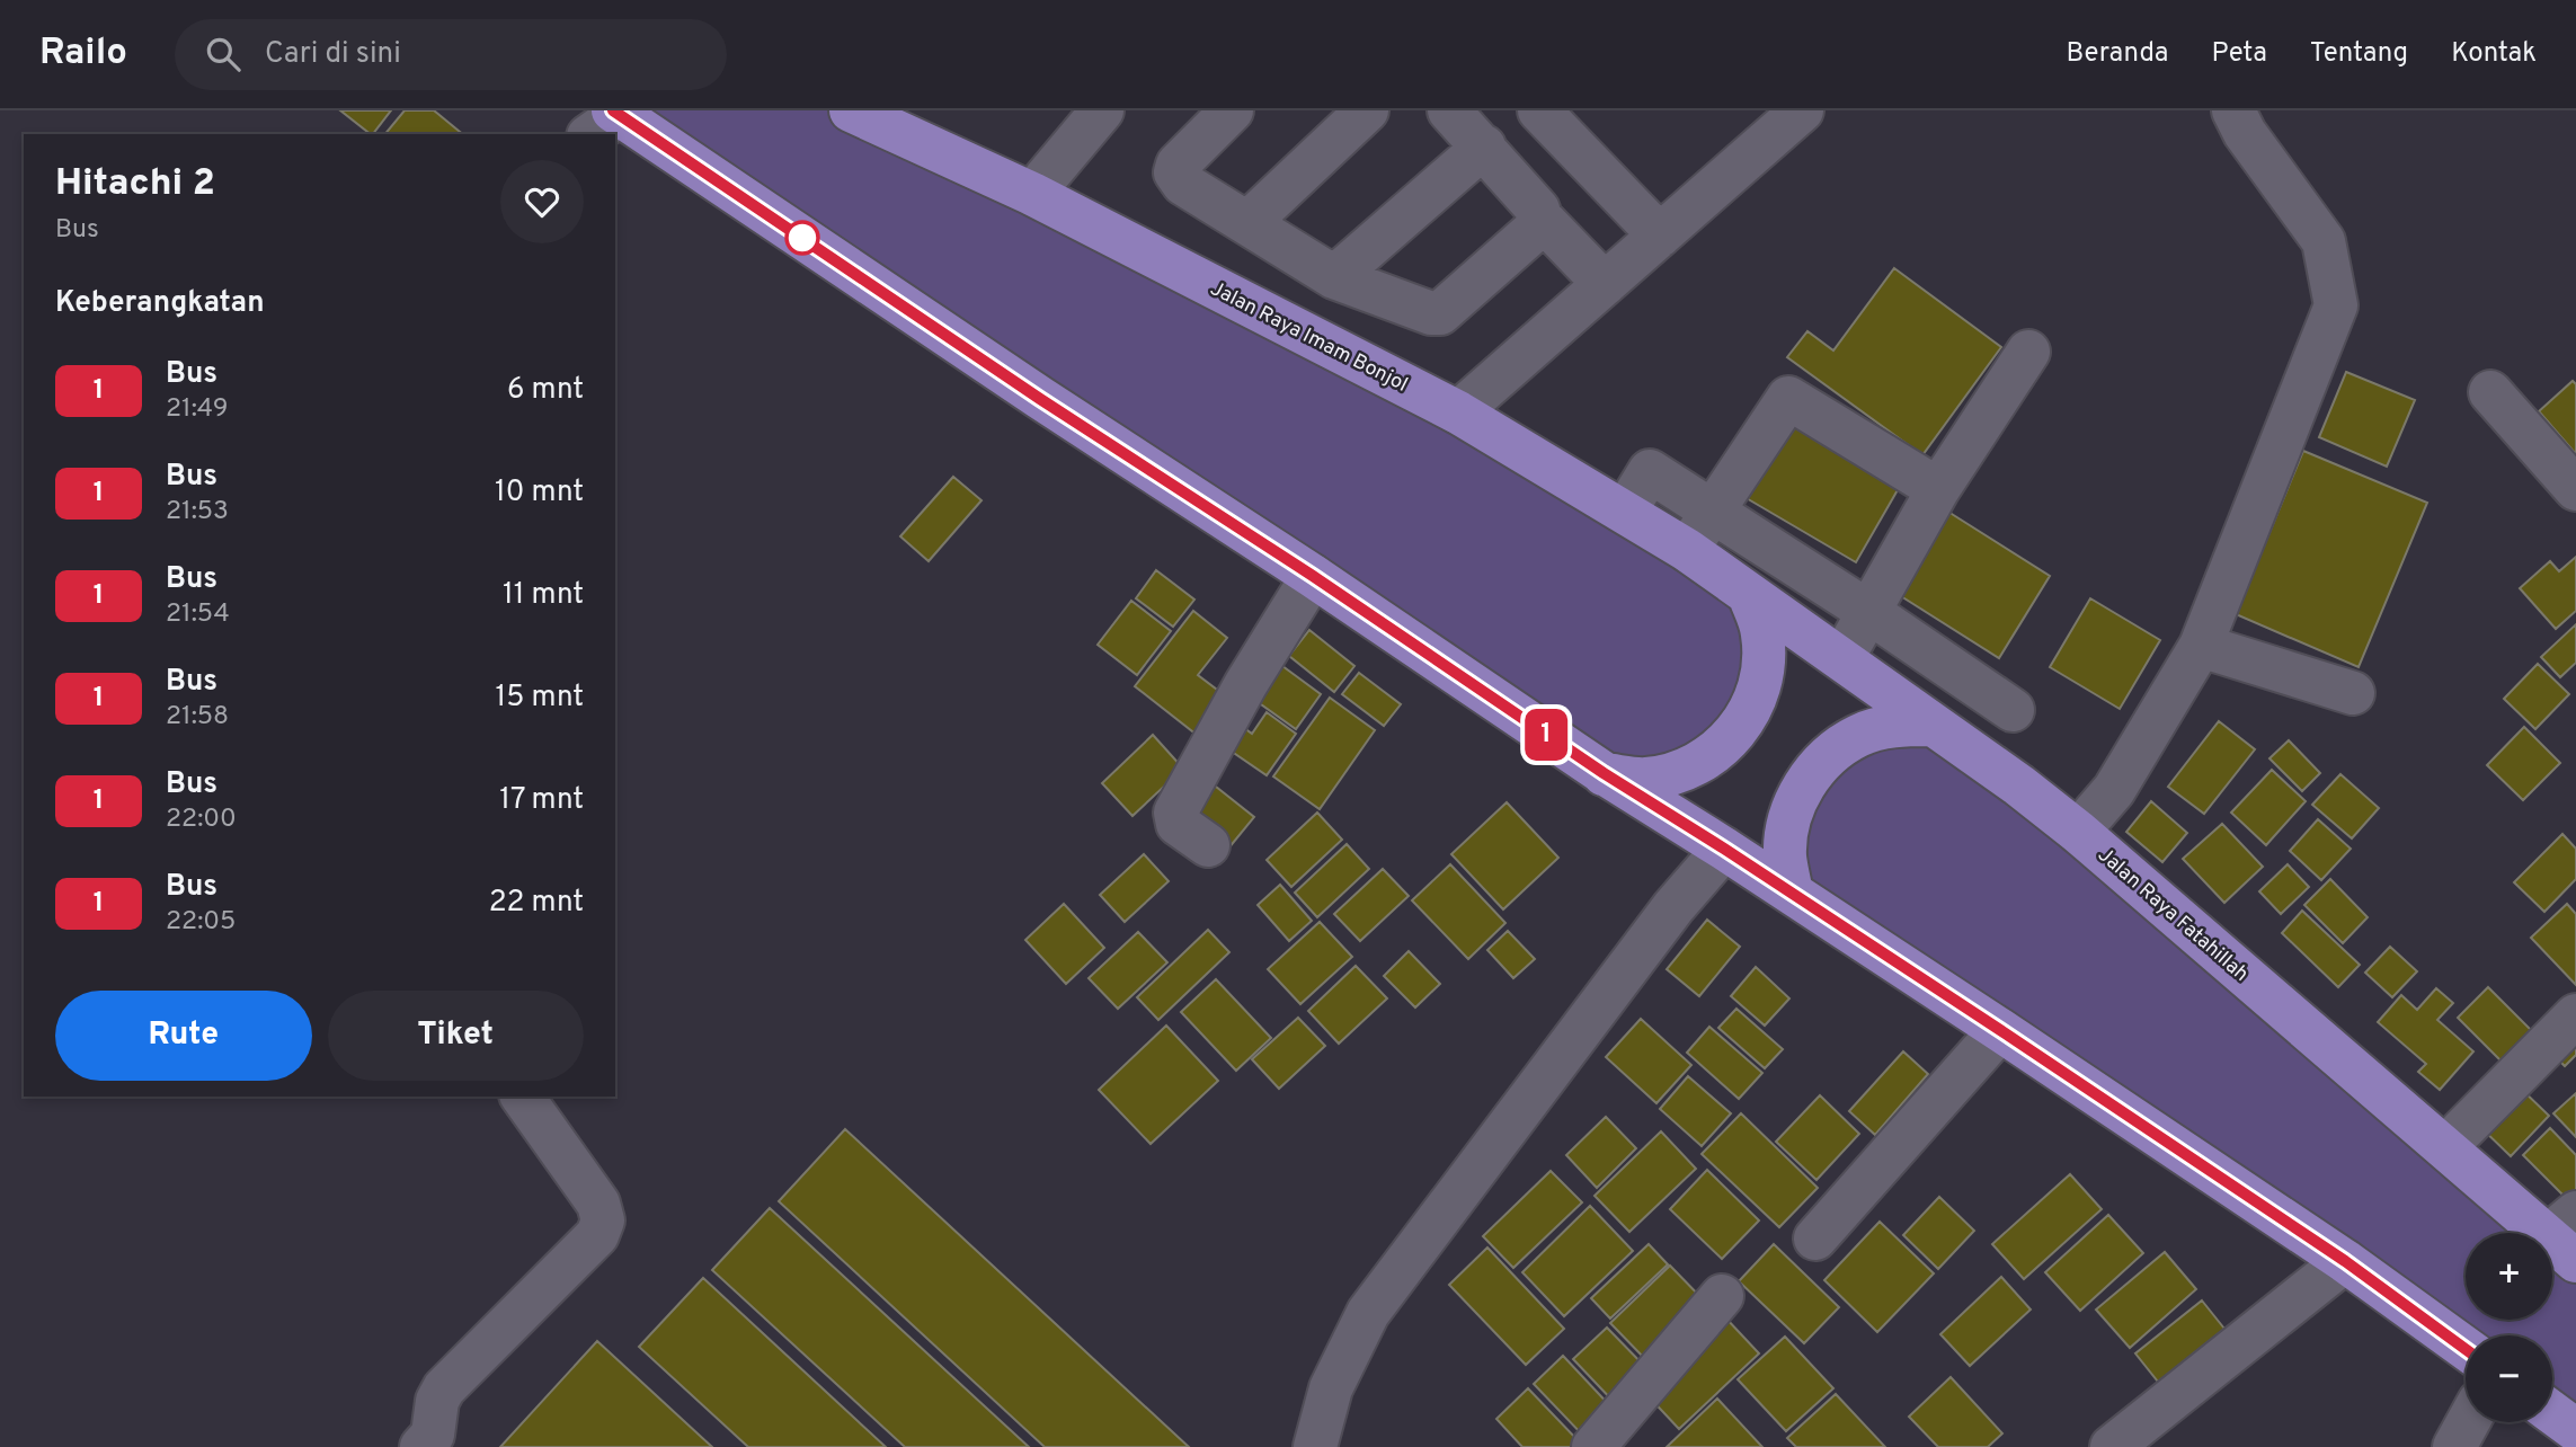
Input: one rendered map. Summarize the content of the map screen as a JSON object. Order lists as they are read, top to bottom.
{
  "streets": {
    "highway": ["Jalan Raya Imam Bonjol", "Jalan Raya Fatahillah"]
  },
  "crossings": [
    ["Jalan Raya Imam Bonjol", "Jalan Raya Fatahillah"]
  ],
  "lines": ["bus line 1"],
  "page": {
    "header": "Railo",
    "search": "Cari di sini",
    "nav": [
      "Beranda",
      "Peta",
      "Tentang",
      "Kontak"
    ],
    "on_map": "1",
    "heading": [
      ["Hitachi 2", "Bus"],
      "Keberangkatan"
    ],
    "list": [
      {
        "mark": "1",
        "name": "Bus",
        "note": "21:49",
        "value": "6 mnt"
      },
      {
        "mark": "1",
        "name": "Bus",
        "note": "21:53",
        "value": "10 mnt"
      },
      {
        "mark": "1",
        "name": "Bus",
        "note": "21:54",
        "value": "11 mnt"
      },
      {
        "mark": "1",
        "name": "Bus",
        "note": "21:58",
        "value": "15 mnt"
      },
      {
        "mark": "1",
        "name": "Bus",
        "note": "22:00",
        "value": "17 mnt"
      },
      {
        "mark": "1",
        "name": "Bus",
        "note": "22:05",
        "value": "22 mnt"
      }
    ],
    "buttons": ["Rute", "Tiket"],
    "map_buttons": ["+", "−"]
  }
}
